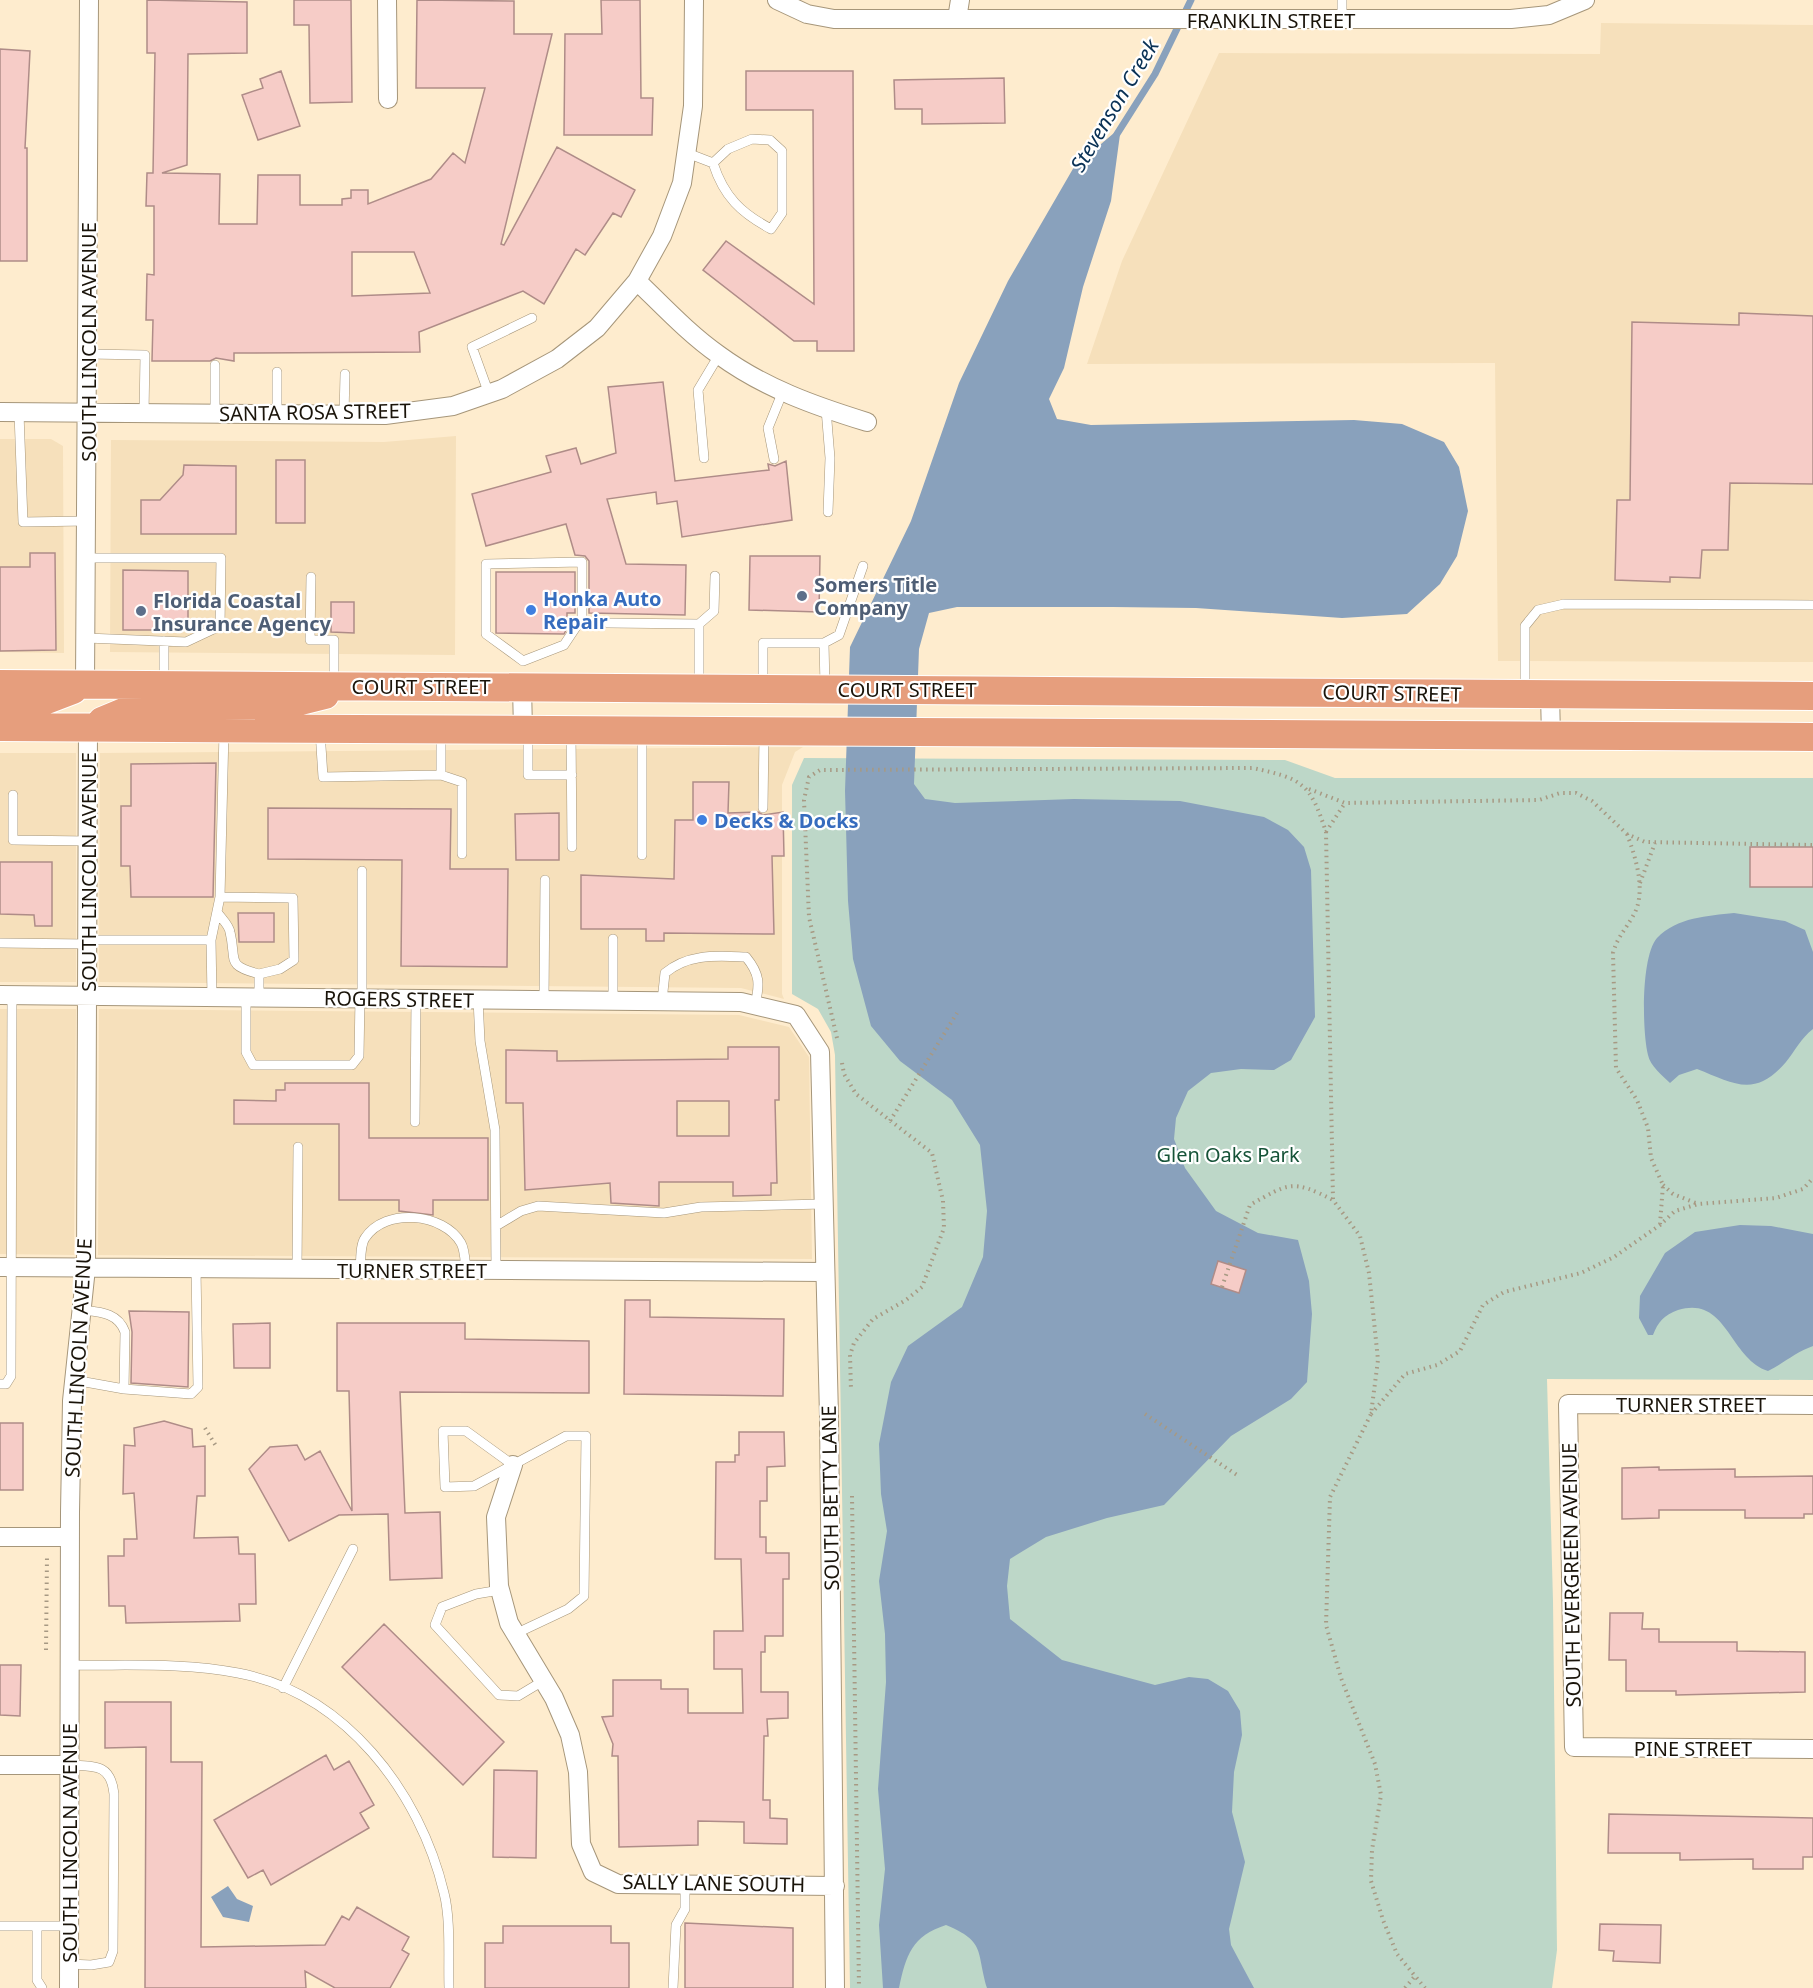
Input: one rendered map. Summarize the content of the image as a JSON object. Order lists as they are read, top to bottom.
{
  "streets": {
    "main road": ["COURT STREET"],
    "street": [
      "FRANKLIN STREET",
      "SOUTH LINCOLN AVENUE",
      "SANTA ROSA STREET",
      "ROGERS STREET",
      "TURNER STREET",
      "SOUTH BETTY LANE",
      "SOUTH EVERGREEN AVENUE",
      "PINE STREET",
      "SALLY LANE SOUTH"
    ]
  },
  "crossings": [
    ["SOUTH LINCOLN AVENUE", "SANTA ROSA STREET"],
    ["SOUTH LINCOLN AVENUE", "COURT STREET"],
    ["SOUTH LINCOLN AVENUE", "ROGERS STREET"],
    ["SOUTH LINCOLN AVENUE", "TURNER STREET"],
    ["ROGERS STREET", "SOUTH BETTY LANE"],
    ["TURNER STREET", "SOUTH BETTY LANE"],
    ["TURNER STREET", "SOUTH EVERGREEN AVENUE"],
    ["SOUTH BETTY LANE", "SALLY LANE SOUTH"],
    ["SOUTH EVERGREEN AVENUE", "PINE STREET"]
  ],
  "water": ["Stevenson Creek"],
  "parks": ["Glen Oaks Park"],
  "places": [
    "Somers Title Company",
    "Honka Auto Repair",
    "Florida Coastal Insurance Agency",
    "Decks & Docks"
  ]
}
